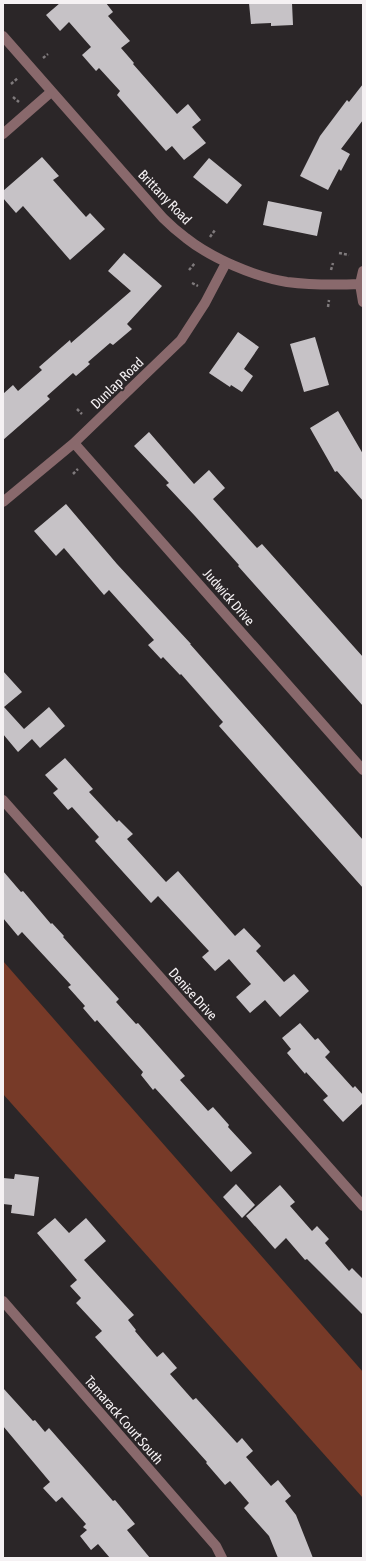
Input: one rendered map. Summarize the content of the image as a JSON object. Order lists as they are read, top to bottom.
{
  "streets": {
    "street": [
      "Brittany Road",
      "Dunlap Road",
      "Judwick Drive",
      "Denise Drive",
      "Tamarack Court South"
    ]
  },
  "crossings": [
    ["Brittany Road", "Dunlap Road"],
    ["Dunlap Road", "Judwick Drive"]
  ]
}
